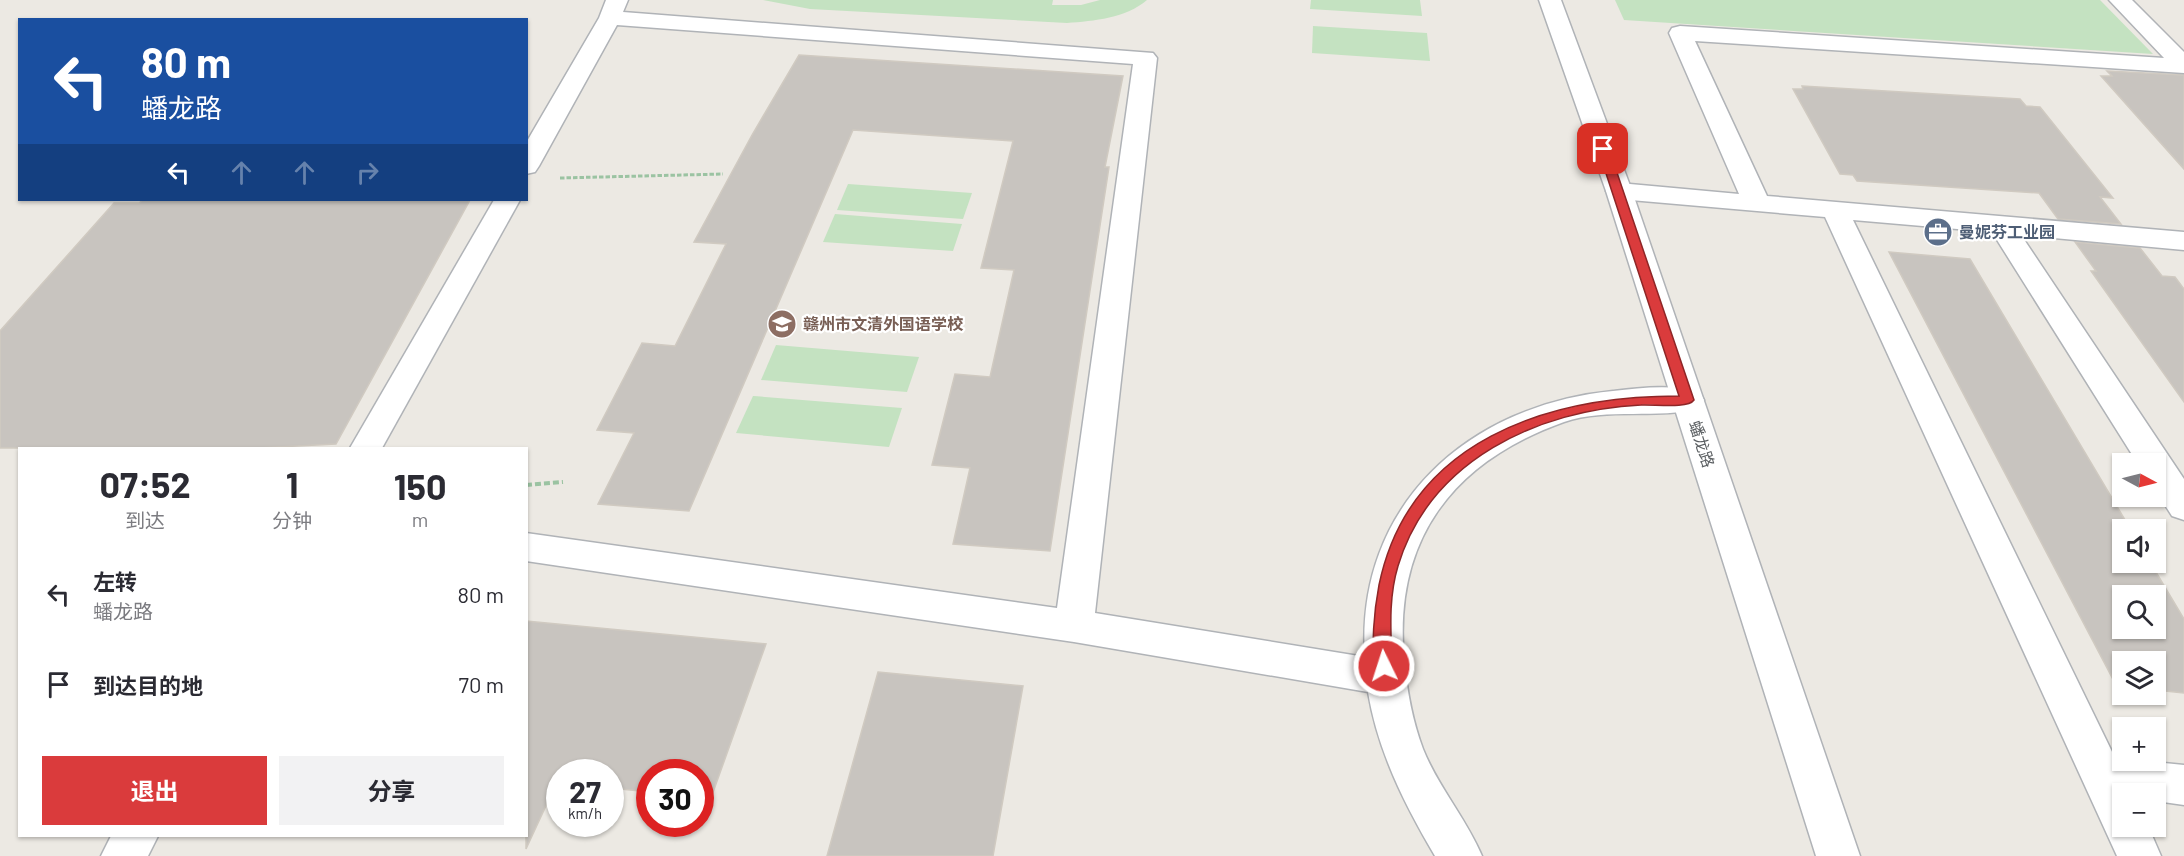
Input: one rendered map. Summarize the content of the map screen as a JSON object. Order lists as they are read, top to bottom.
{
  "streets": {
    "street": ["蟠龙路"]
  },
  "places": {
    "office": ["曼妮芬工业园"],
    "school or university": ["赣州市文清外国语学校"]
  },
  "north": "right",
  "page": {
    "turn": ["80 m", "蟠龙路"],
    "eta": [
      "07:52",
      "到达",
      "1",
      "分钟",
      "150",
      "m"
    ],
    "map_buttons": ["+", "−"],
    "list": [
      {
        "name": "左转",
        "note": "蟠龙路",
        "value": "80 m"
      },
      {
        "name": "到达目的地",
        "value": "70 m"
      }
    ],
    "buttons": ["退出", "分享"],
    "speed": "27 km/h",
    "limit": "30"
  }
}
